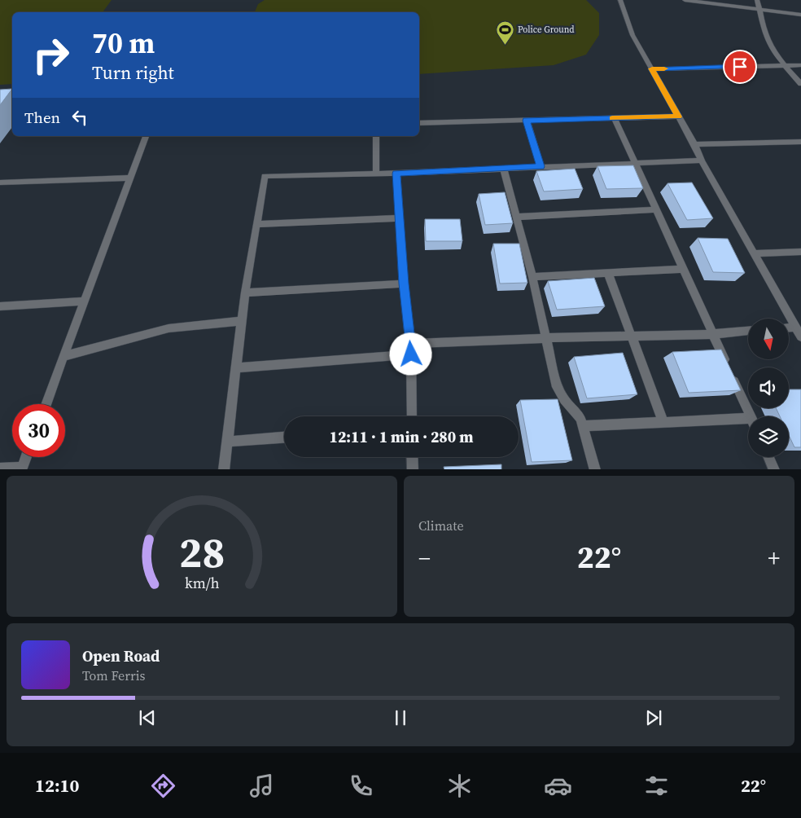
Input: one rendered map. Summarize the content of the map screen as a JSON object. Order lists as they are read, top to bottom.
{
  "places": {
    "sports": ["Police Ground"]
  },
  "north": "bottom",
  "page": {
    "turn": ["70 m", "Turn right"],
    "then": "Then",
    "limit": "30",
    "trip": "12:11 · 1 min · 280 m",
    "tile": "Climate",
    "heat": ["−", "22°", "+"],
    "song": ["Open Road", "Tom Ferris"],
    "tabs": ["12:10", "22°"],
    "gauge": ["28", "km/h"]
  }
}
